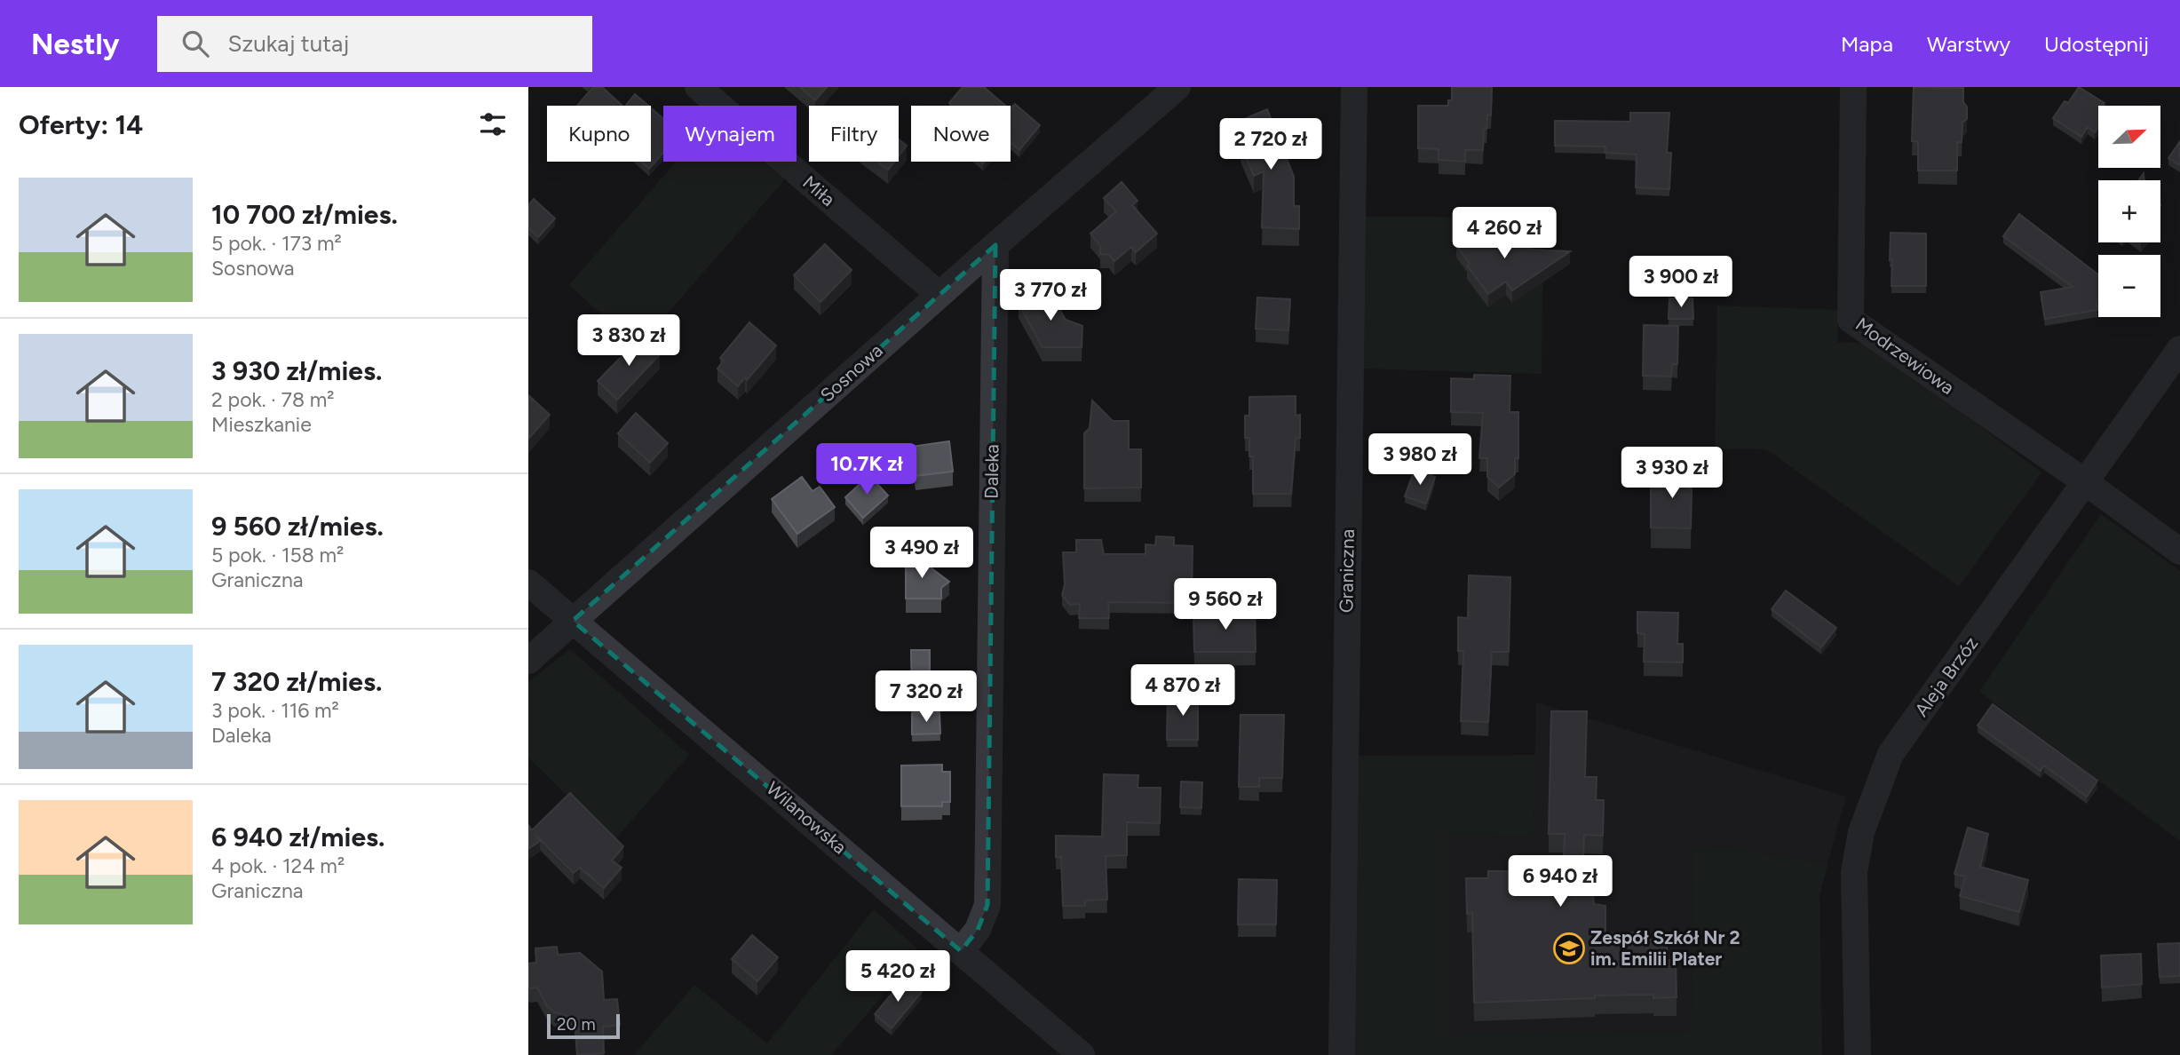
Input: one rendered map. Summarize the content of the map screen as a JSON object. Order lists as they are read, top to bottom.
{
  "streets": {
    "street": [
      "Miła",
      "Modrzewiowa",
      "Sosnowa",
      "Daleka",
      "Graniczna",
      "Aleja Brzóz",
      "Wilanowska"
    ]
  },
  "crossings": [
    ["Miła", "Sosnowa"],
    ["Modrzewiowa", "Aleja Brzóz"],
    ["Sosnowa", "Daleka"],
    ["Sosnowa", "Wilanowska"],
    ["Daleka", "Wilanowska"]
  ],
  "places": {
    "school or university": ["Zespół Szkół Nr 2 im. Emilii Plater"]
  },
  "scale_bar": "20 m",
  "north": "top right",
  "page": {
    "header": "Nestly",
    "search": "Szukaj tutaj",
    "nav": ["Mapa", "Warstwy", "Udostępnij"],
    "heading": "Oferty: 14",
    "map_buttons": ["+", "−"],
    "chip": [
      "Kupno",
      "Wynajem",
      "Filtry",
      "Nowe"
    ],
    "price": [
      "2 720 zł",
      "4 260 zł",
      "3 900 zł",
      "3 770 zł",
      "3 830 zł",
      "3 980 zł",
      "10.7K zł",
      "3 930 zł",
      "3 490 zł",
      "9 560 zł",
      "4 870 zł",
      "7 320 zł",
      "6 940 zł",
      "5 420 zł"
    ],
    "list": [
      {
        "name": "10 700 zł/mies.",
        "note": "5 pok. · 173 m² · Sosnowa"
      },
      {
        "name": "3 930 zł/mies.",
        "note": "2 pok. · 78 m² · Mieszkanie"
      },
      {
        "name": "9 560 zł/mies.",
        "note": "5 pok. · 158 m² · Graniczna"
      },
      {
        "name": "7 320 zł/mies.",
        "note": "3 pok. · 116 m² · Daleka"
      },
      {
        "name": "6 940 zł/mies.",
        "note": "4 pok. · 124 m² · Graniczna"
      }
    ],
    "scale": "20 m"
  }
}
